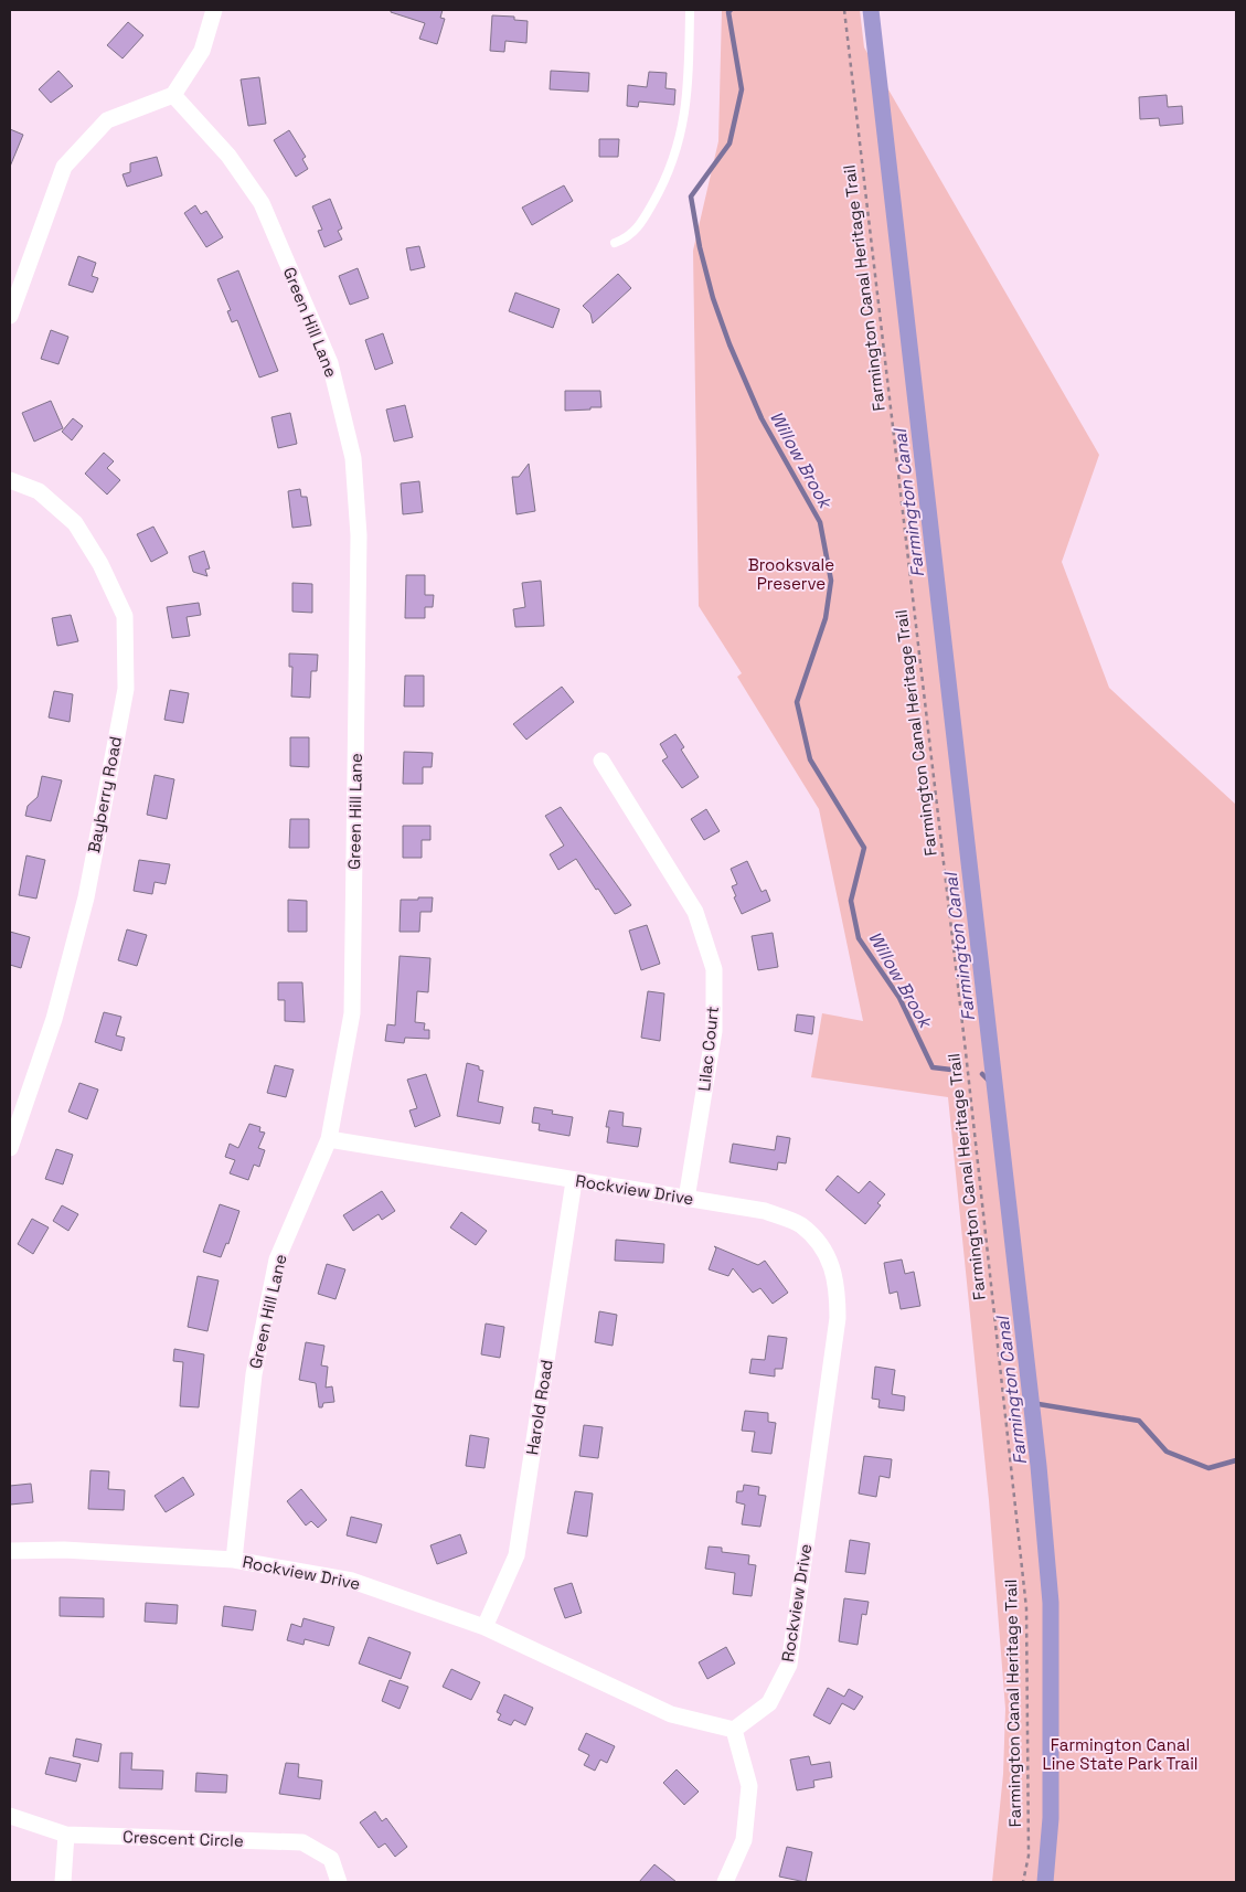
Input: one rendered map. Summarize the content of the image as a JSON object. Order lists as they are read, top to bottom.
{
  "streets": {
    "street": [
      "Green Hill Lane",
      "Bayberry Road",
      "Lilac Court",
      "Rockview Drive",
      "Harold Road",
      "Crescent Circle"
    ],
    "path": ["Farmington Canal Heritage Trail"]
  },
  "crossings": [
    ["Green Hill Lane", "Rockview Drive"],
    ["Lilac Court", "Rockview Drive"],
    ["Rockview Drive", "Harold Road"]
  ],
  "water": ["Willow Brook", "Farmington Canal"],
  "parks": ["Brooksvale Preserve", "Farmington Canal Line State Park Trail"]
}
